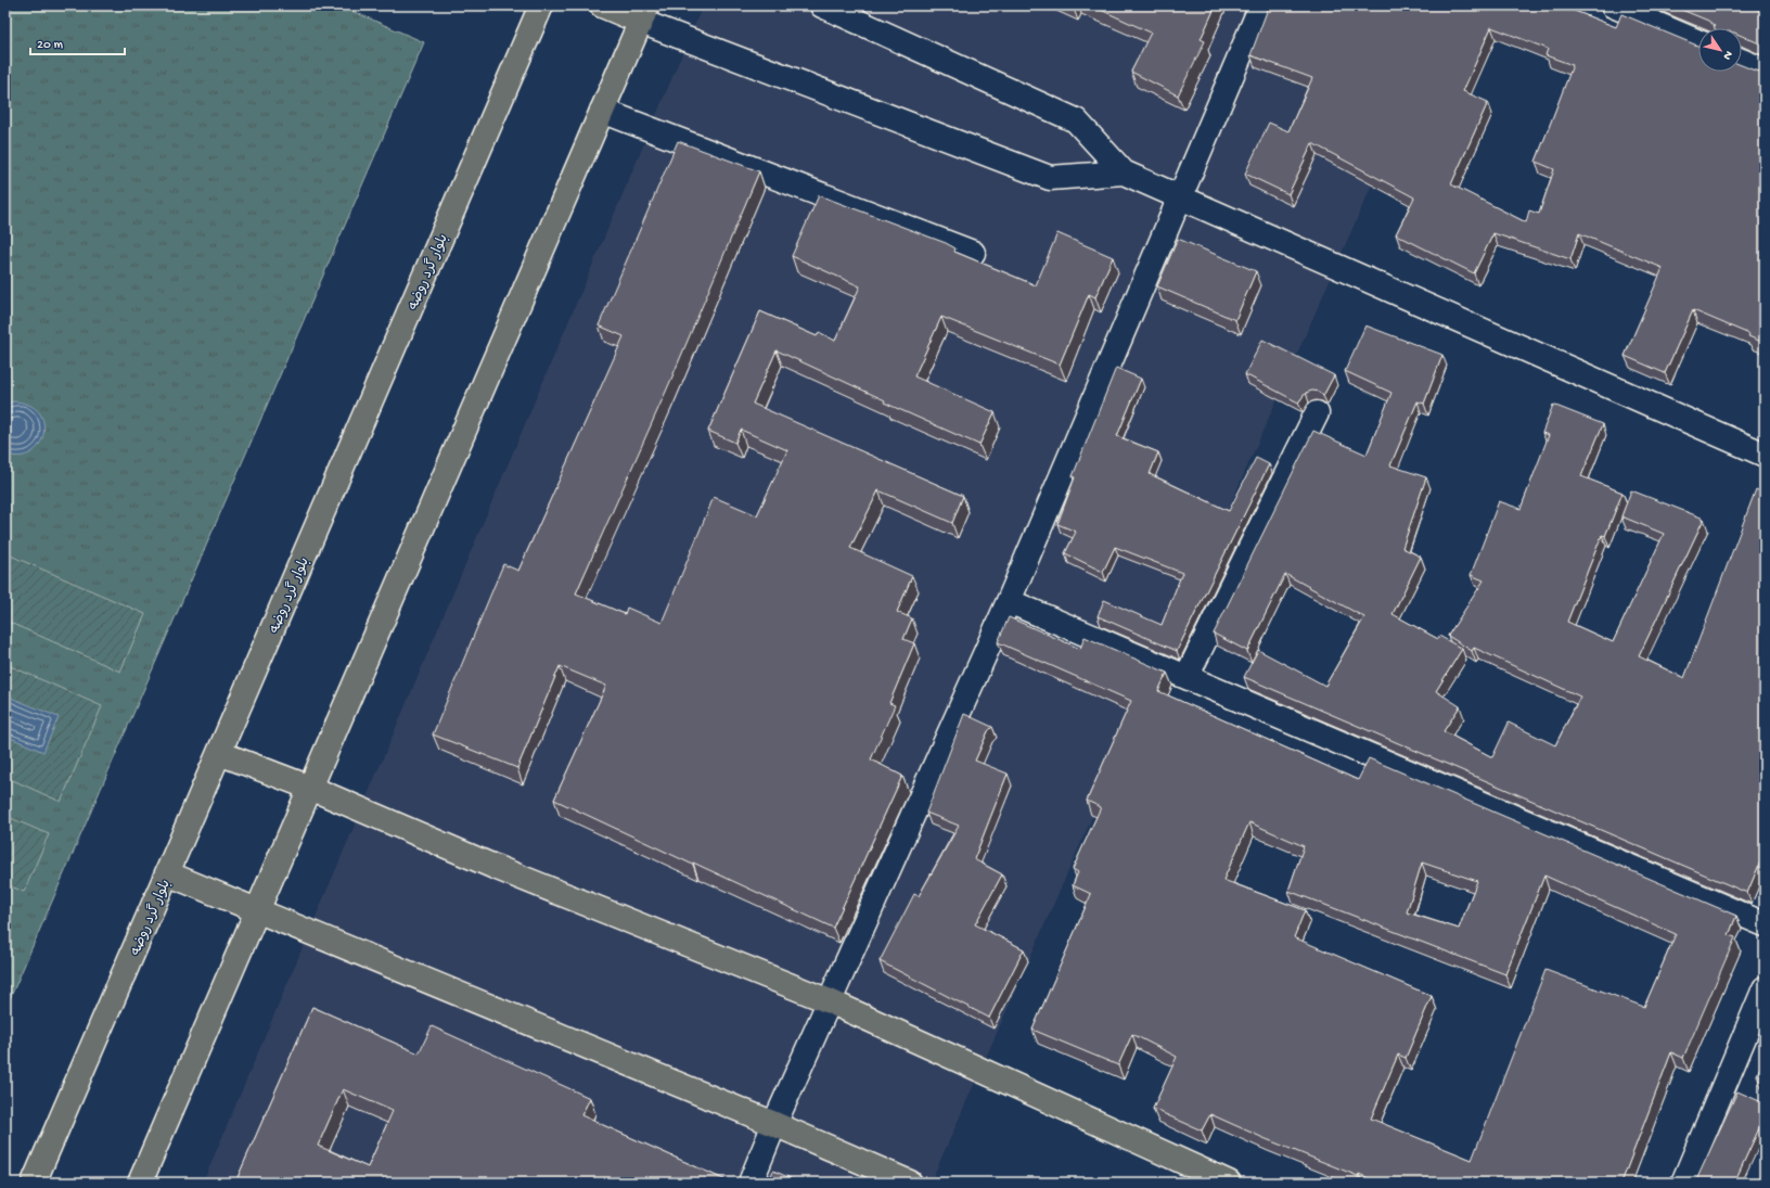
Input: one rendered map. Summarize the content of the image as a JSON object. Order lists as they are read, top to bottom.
{
  "streets": {
    "main road": ["بلوار گرد روضه"]
  },
  "scale_bar": "20 m",
  "north": "bottom right"
}
